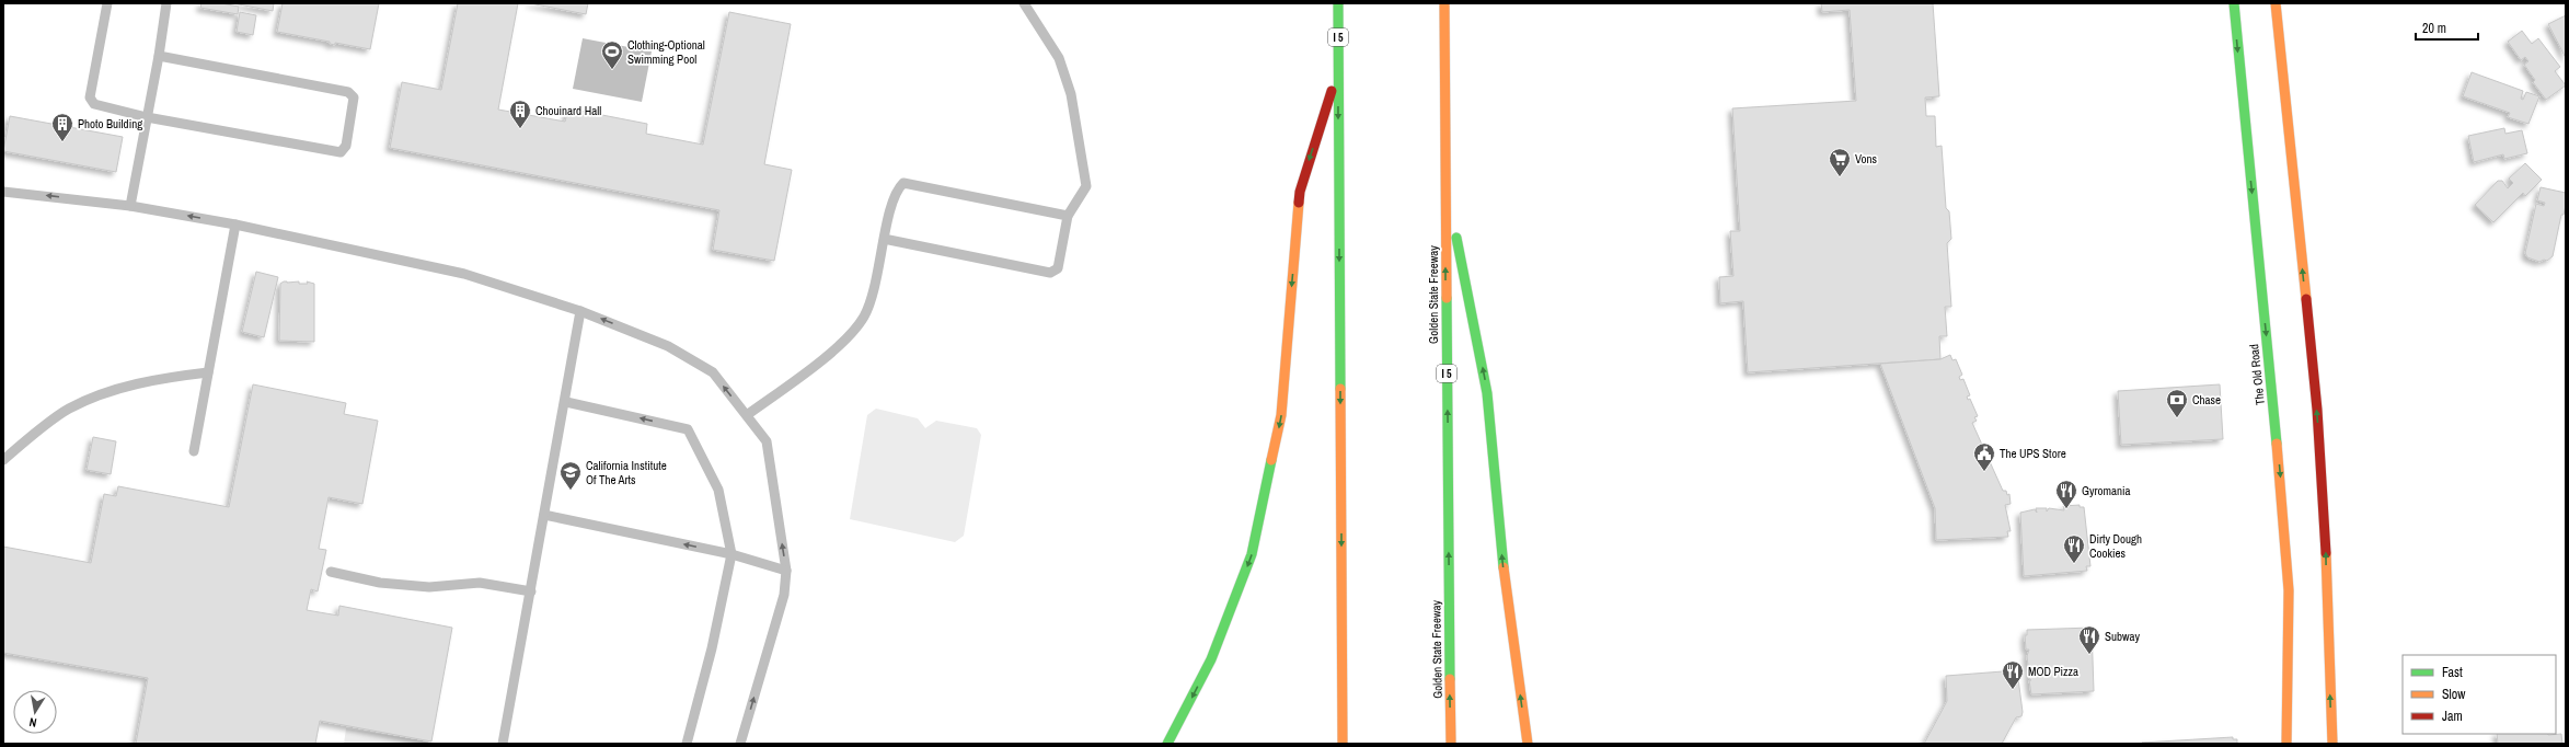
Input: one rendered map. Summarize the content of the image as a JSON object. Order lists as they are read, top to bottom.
{
  "streets": {
    "main road": ["I 5", "Golden State Freeway", "The Old Road"]
  },
  "places": {
    "sports": ["Clothing-Optional Swimming Pool"],
    "building": ["Chouinard Hall", "Photo Building"],
    "supermarket": ["Vons"],
    "bank": ["Chase"],
    "public building": ["The UPS Store"],
    "school or university": ["California Institute Of The Arts"],
    "restaurant": [
      "Gyromania",
      "Dirty Dough Cookies",
      "Subway",
      "MOD Pizza"
    ]
  },
  "legend": ["Fast", "Slow", "Jam"],
  "scale_bar": "20 m",
  "north": "bottom"
}
